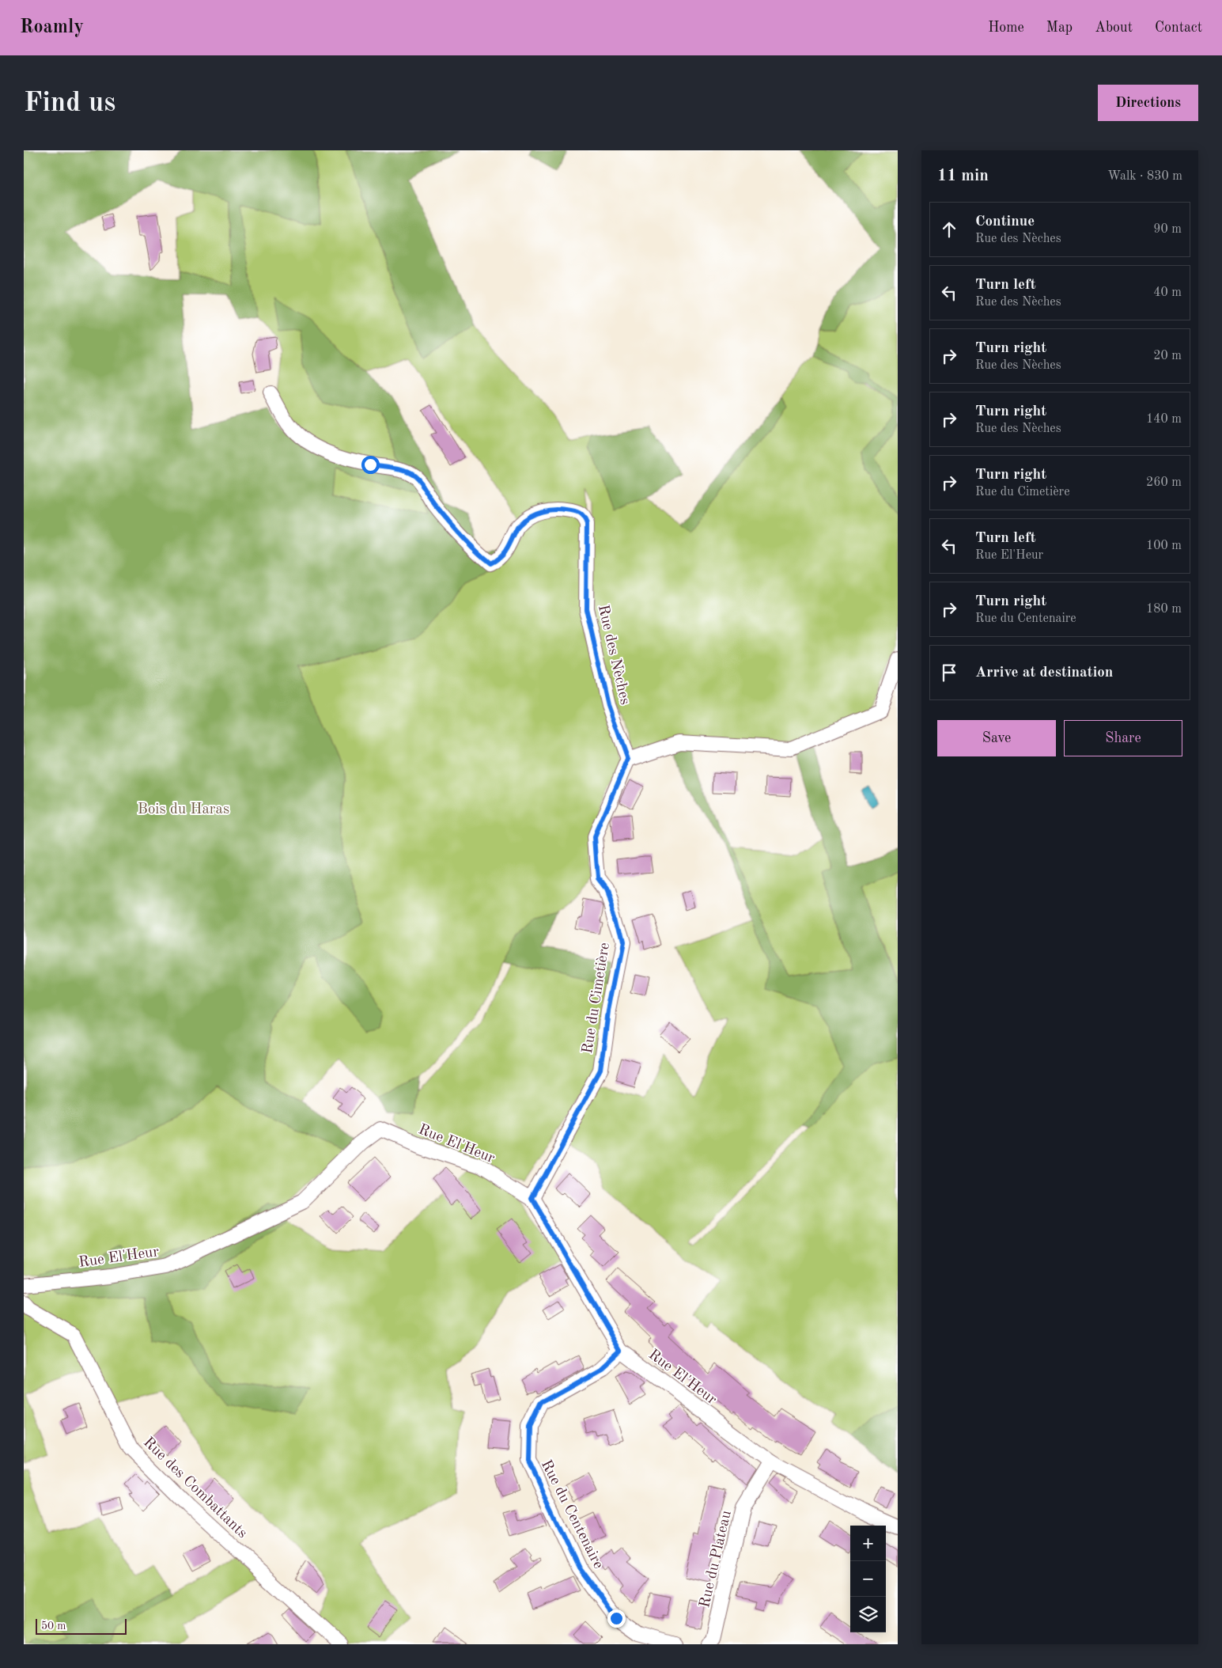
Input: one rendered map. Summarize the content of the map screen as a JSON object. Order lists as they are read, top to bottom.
{
  "streets": {
    "street": [
      "Rue des Nèches",
      "Rue du Cimetière",
      "Rue El'Heur",
      "Rue des Combattants",
      "Rue du Centenaire",
      "Rue du Plateau"
    ]
  },
  "crossings": [
    ["Rue des Nèches", "Rue du Cimetière"],
    ["Rue du Cimetière", "Rue El'Heur"],
    ["Rue El'Heur", "Rue du Centenaire"],
    ["Rue El'Heur", "Rue du Plateau"]
  ],
  "parks": ["Bois du Haras"],
  "scale_bar": "50 m",
  "page": {
    "header": "Roamly",
    "nav": [
      "Home",
      "Map",
      "About",
      "Contact"
    ],
    "buttons": [
      "Directions",
      ["Save", "Share"]
    ],
    "title": "Find us",
    "heading": ["11 min", "Walk · 830 m"],
    "list": [
      ["Continue", "Rue des Nèches", "90 m"],
      ["Turn left", "Rue des Nèches", "40 m"],
      ["Turn right", "Rue des Nèches", "20 m"],
      ["Turn right", "Rue des Nèches", "140 m"],
      ["Turn right", "Rue du Cimetière", "260 m"],
      ["Turn left", "Rue El'Heur", "100 m"],
      ["Turn right", "Rue du Centenaire", "180 m"],
      "Arrive at destination"
    ],
    "map_buttons": ["+", "−"],
    "scale": "50 m"
  }
}
